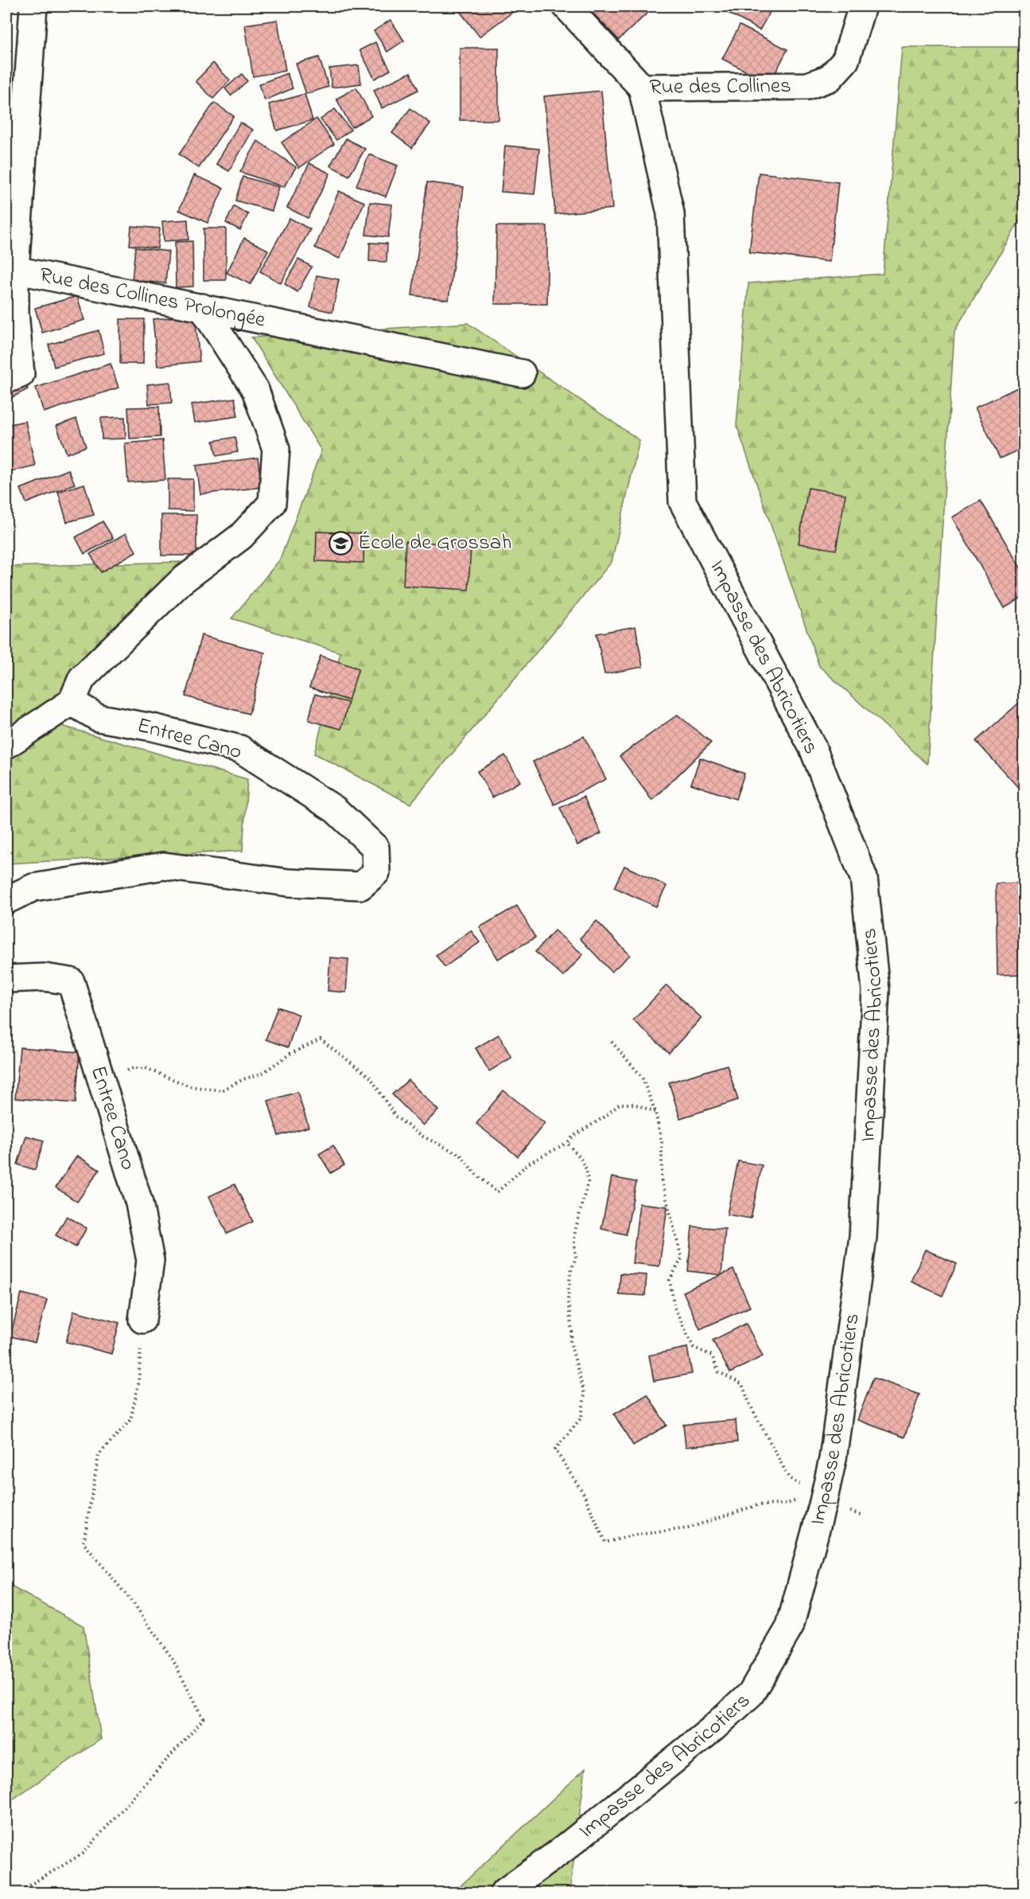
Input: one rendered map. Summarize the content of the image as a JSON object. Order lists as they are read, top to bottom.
{
  "streets": {
    "street": [
      "Rue des Collines",
      "Rue des Collines Prolongée",
      "Impasse des Abricotiers",
      "Entree Cano"
    ]
  },
  "crossings": [
    ["Rue des Collines", "Impasse des Abricotiers"]
  ],
  "places": {
    "school or university": ["École de Grossah"]
  }
}
